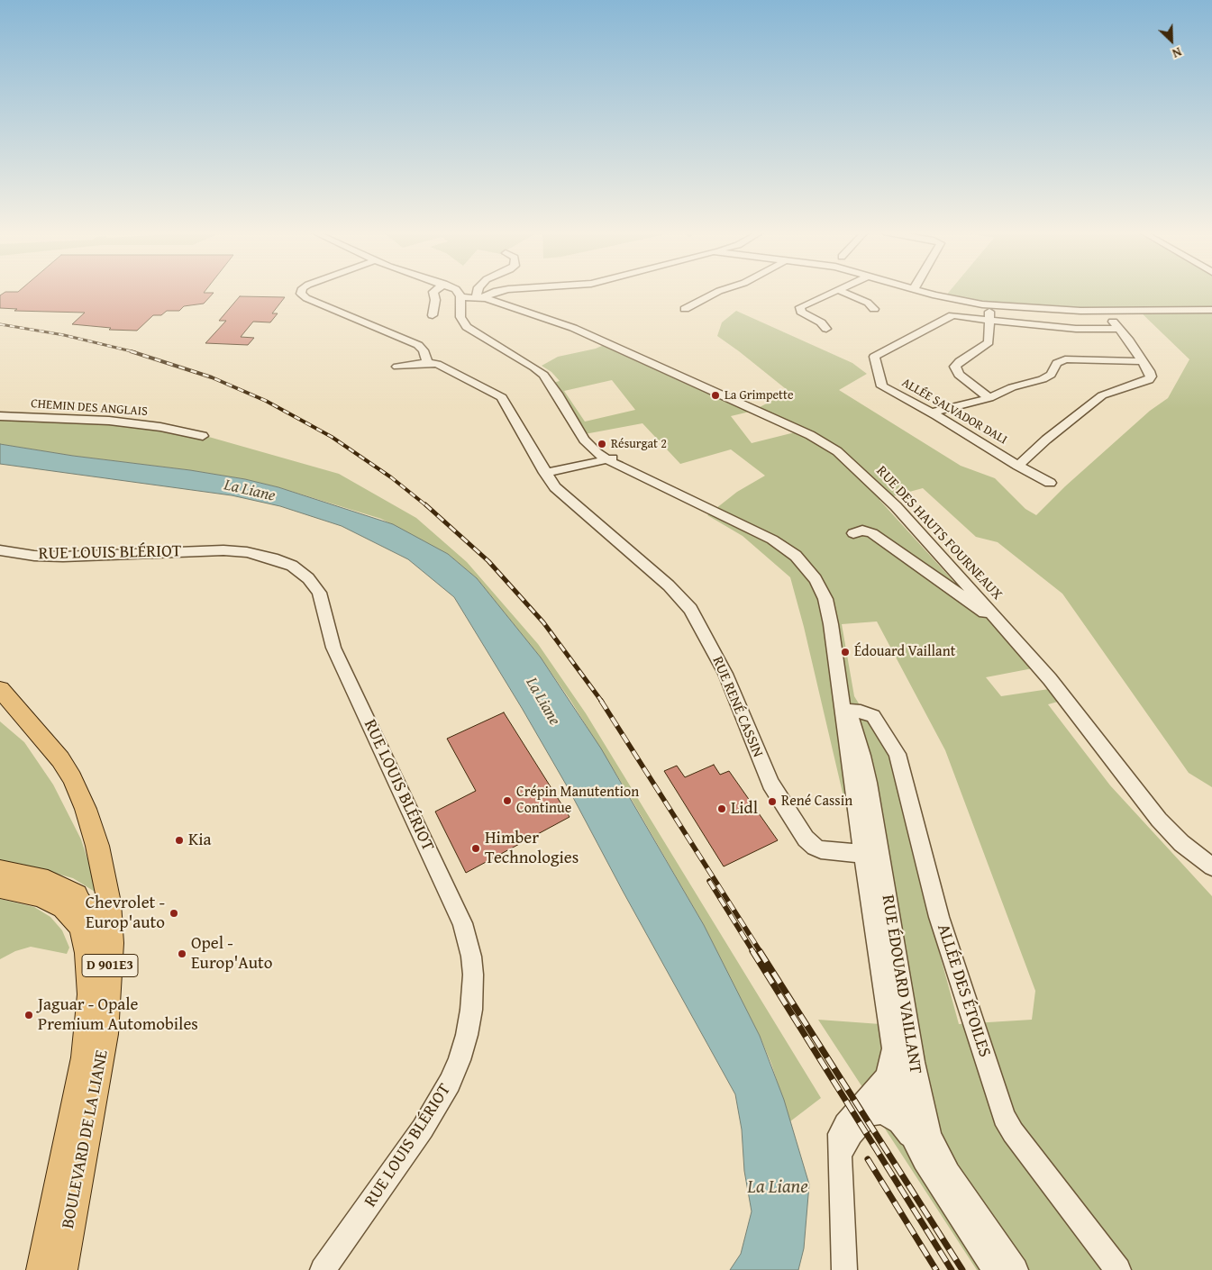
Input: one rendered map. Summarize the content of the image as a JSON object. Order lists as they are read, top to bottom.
{
  "streets": {
    "highway": ["D 901E3"],
    "main road": ["BOULEVARD DE LA LIANE"],
    "street": [
      "CHEMIN DES ANGLAIS",
      "ALLÉE SALVADOR DALI",
      "RUE DES HAUTS FOURNEAUX",
      "RUE LOUIS BLÉRIOT",
      "RUE RENÉ CASSIN",
      "RUE ÉDOUARD VAILLANT",
      "ALLÉE DES ÉTOILES"
    ]
  },
  "crossings": [
    ["RUE DES HAUTS FOURNEAUX", "RUE ÉDOUARD VAILLANT"],
    ["RUE RENÉ CASSIN", "RUE ÉDOUARD VAILLANT"],
    ["D 901E3", "BOULEVARD DE LA LIANE"],
    ["RUE ÉDOUARD VAILLANT", "ALLÉE DES ÉTOILES"]
  ],
  "water": ["La Liane"],
  "places": [
    "La Grimpette",
    "Résurgat 2",
    "Édouard Vaillant",
    "Crépin Manutention Continue",
    "René Cassin",
    "Lidl",
    "Kia",
    "Himber Technologies",
    "Chevrolet - Europ'auto",
    "Opel - Europ'Auto",
    "Jaguar - Opale Premium Automobiles"
  ],
  "north": "bottom right"
}
